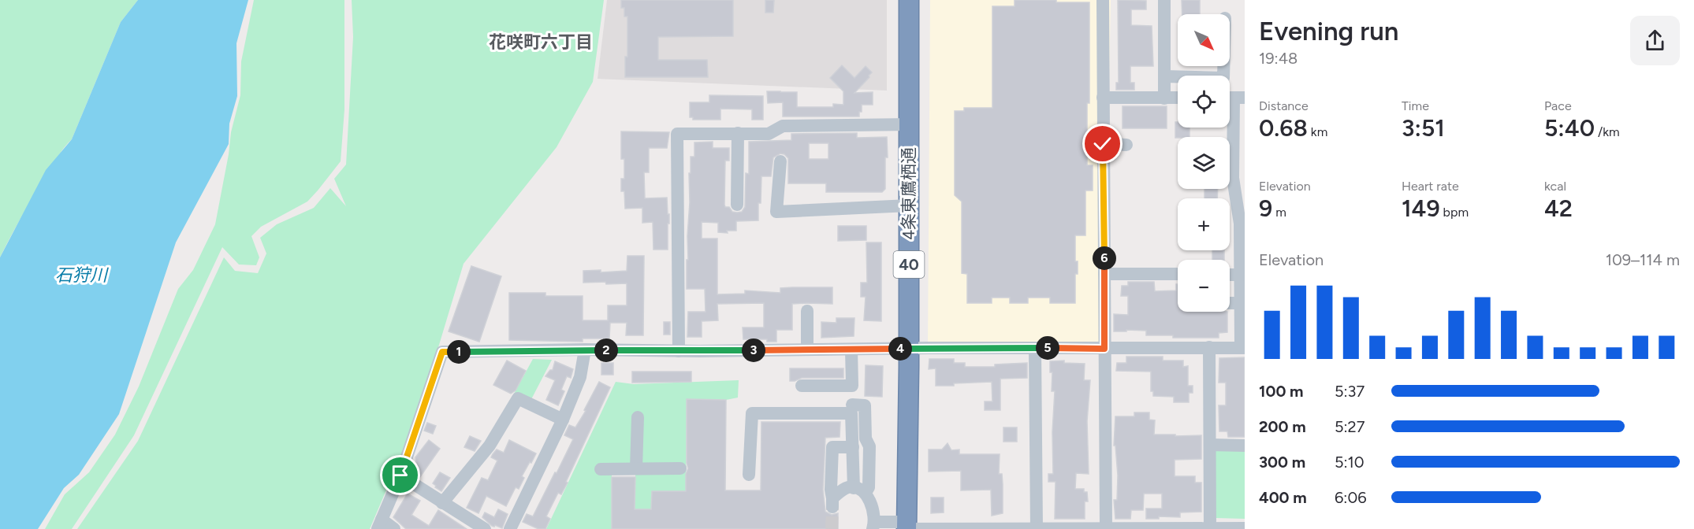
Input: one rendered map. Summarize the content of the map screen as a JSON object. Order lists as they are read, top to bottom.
{
  "streets": {
    "highway": ["4条東鷹栖通", "40"]
  },
  "districts": ["花咲町六丁目"],
  "water": ["石狩川"],
  "north": "bottom right",
  "page": {
    "heading": ["Evening run", "19:48"],
    "map_buttons": ["+", "−"],
    "stats": [
      ["Distance", "0.68 km"],
      ["Time", "3:51"],
      ["Pace", "5:40 /km"],
      ["Elevation", "9 m"],
      ["Heart rate", "149 bpm"],
      ["kcal", "42"]
    ],
    "chart": ["Elevation", "109–114 m"],
    "pins": [
      "6",
      "5",
      "4",
      "2",
      "3",
      "1"
    ],
    "list": [
      {
        "name": "100 m",
        "note": "5:37"
      },
      {
        "name": "200 m",
        "note": "5:27"
      },
      {
        "name": "300 m",
        "note": "5:10"
      },
      {
        "name": "400 m",
        "note": "6:06"
      }
    ]
  }
}
